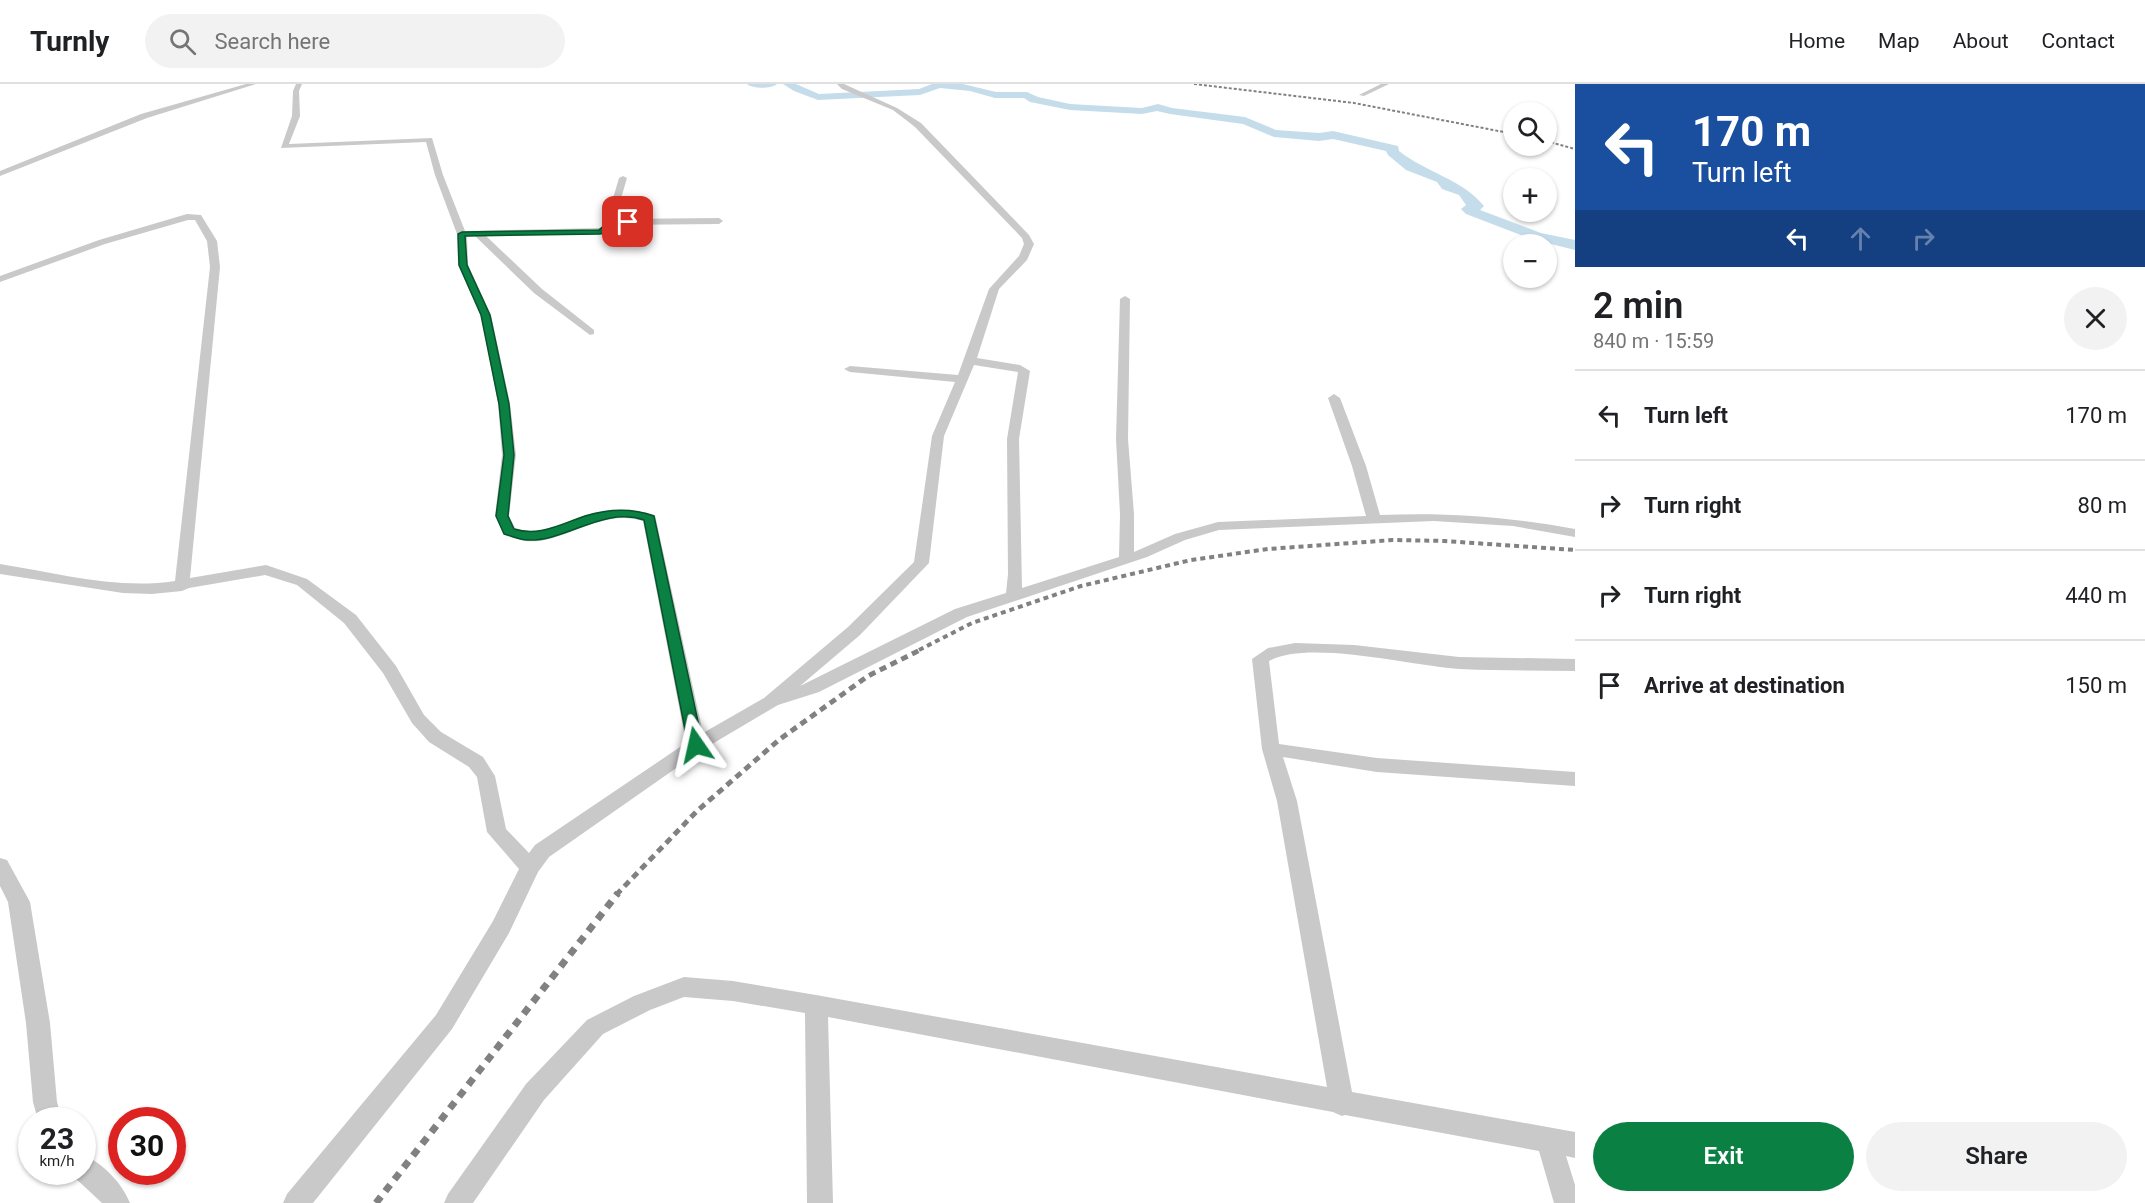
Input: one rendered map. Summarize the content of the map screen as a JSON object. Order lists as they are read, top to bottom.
{
  "page": {
    "header": "Turnly",
    "search": "Search here",
    "nav": [
      "Home",
      "Map",
      "About",
      "Contact"
    ],
    "turn": ["170 m", "Turn left"],
    "map_buttons": ["+", "−"],
    "heading": ["2 min", "840 m · 15:59"],
    "list": [
      {
        "name": "Turn left",
        "value": "170 m"
      },
      {
        "name": "Turn right",
        "value": "80 m"
      },
      {
        "name": "Turn right",
        "value": "440 m"
      },
      {
        "name": "Arrive at destination",
        "value": "150 m"
      }
    ],
    "speed": "23 km/h",
    "limit": "30",
    "buttons": ["Exit", "Share"]
  }
}
